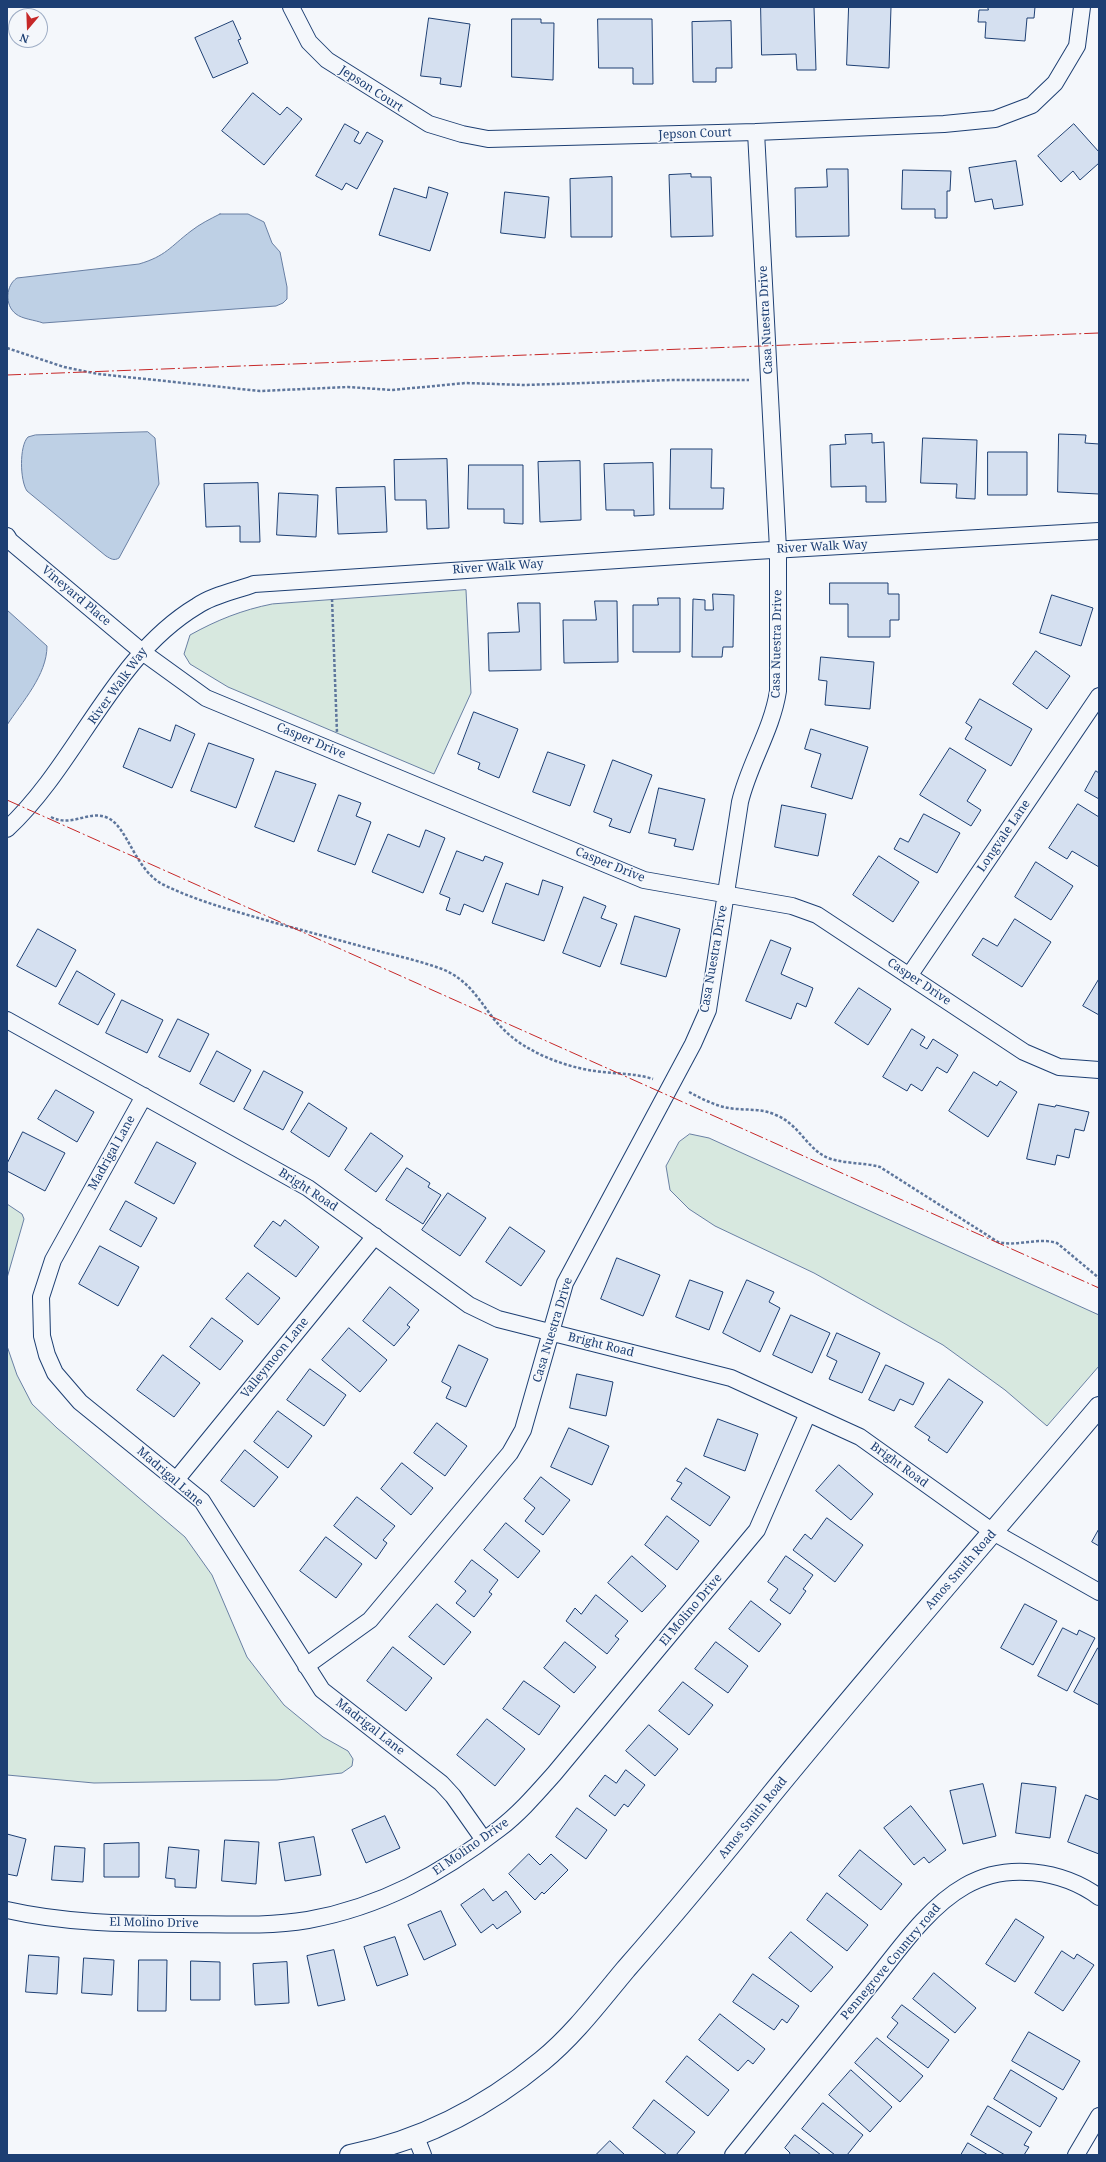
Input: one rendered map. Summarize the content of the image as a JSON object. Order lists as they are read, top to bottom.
{
  "streets": {
    "street": [
      "Jepson Court",
      "Casa Nuestra Drive",
      "River Walk Way",
      "Vineyard Place",
      "Casper Drive",
      "Longvale Lane",
      "Madrigal Lane",
      "Bright Road",
      "Valleymoon Lane",
      "Amos Smith Road",
      "El Molino Drive",
      "Pennegrove Country road"
    ]
  },
  "crossings": [
    ["Jepson Court", "Casa Nuestra Drive"],
    ["Casa Nuestra Drive", "River Walk Way"],
    ["Casa Nuestra Drive", "Casper Drive"],
    ["Casa Nuestra Drive", "Madrigal Lane"],
    ["Casa Nuestra Drive", "Bright Road"],
    ["River Walk Way", "Vineyard Place"],
    ["River Walk Way", "Casper Drive"],
    ["Vineyard Place", "Casper Drive"],
    ["Casper Drive", "Longvale Lane"],
    ["Madrigal Lane", "Bright Road"],
    ["Madrigal Lane", "Valleymoon Lane"],
    ["Madrigal Lane", "El Molino Drive"],
    ["Bright Road", "Valleymoon Lane"],
    ["Bright Road", "Amos Smith Road"],
    ["Bright Road", "El Molino Drive"]
  ],
  "north": "bottom"
}
